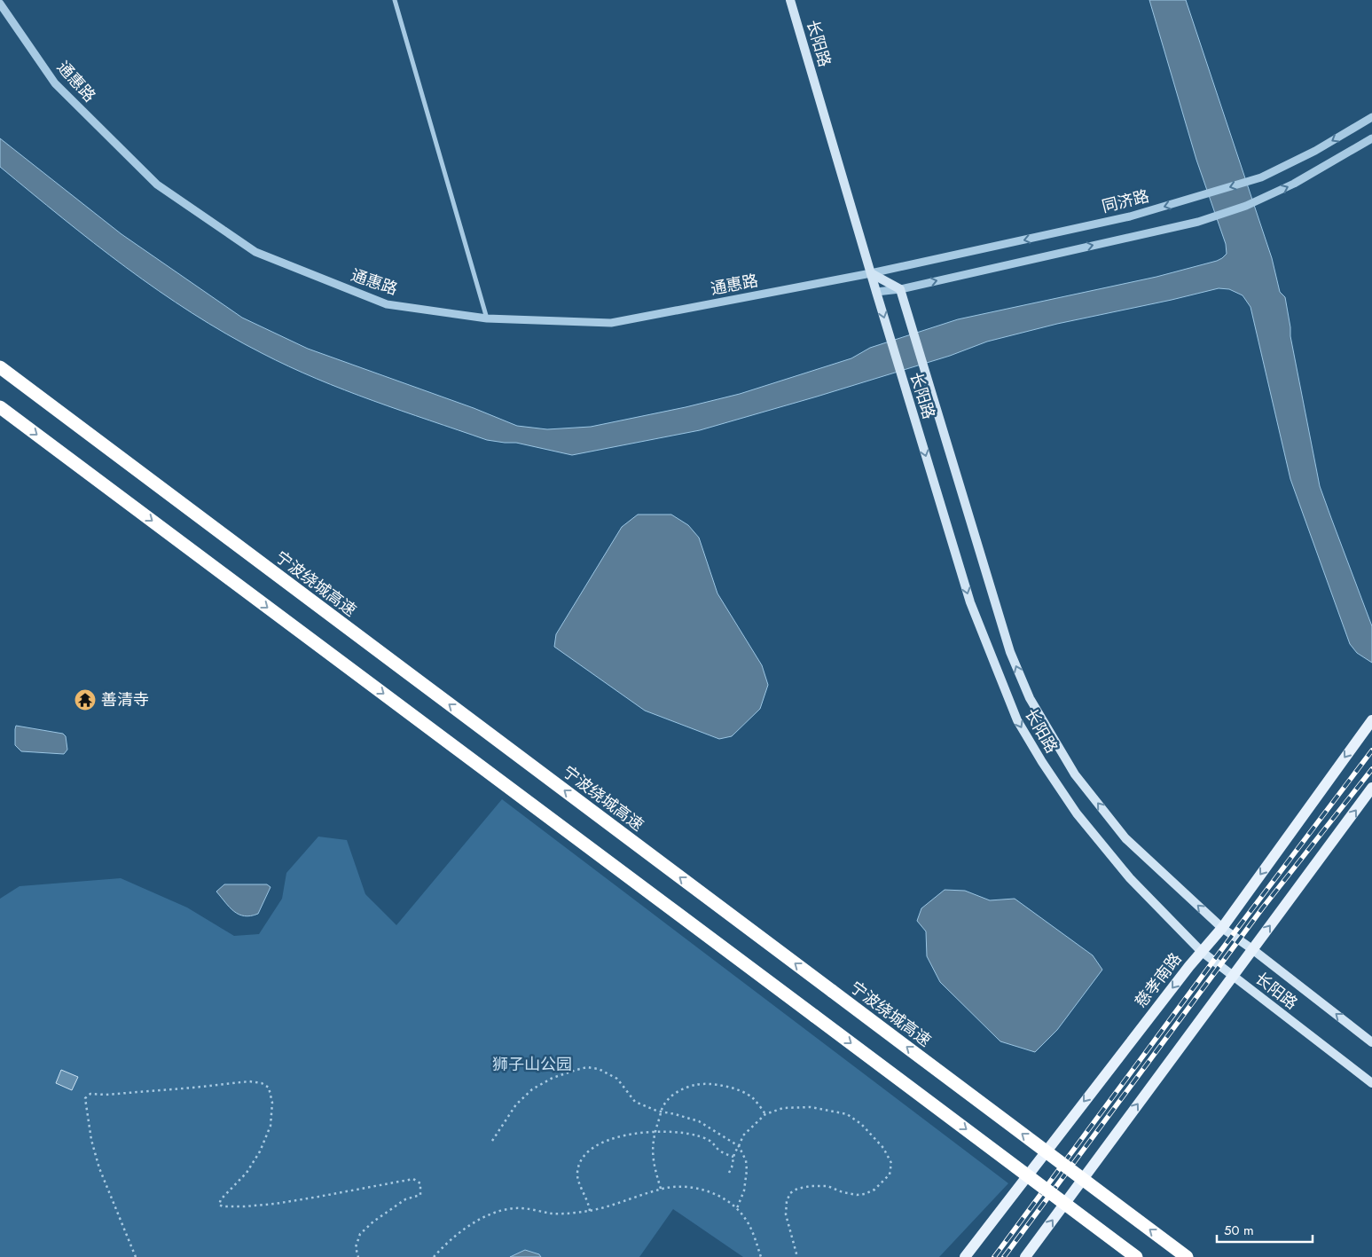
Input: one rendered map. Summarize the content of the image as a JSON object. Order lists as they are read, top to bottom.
{
  "streets": {
    "highway": ["宁波绕城高速"],
    "main road": ["长阳路", "慈孝南路"],
    "street": ["通惠路", "同济路"]
  },
  "crossings": [
    ["长阳路", "通惠路"],
    ["长阳路", "同济路"],
    ["长阳路", "慈孝南路"],
    ["通惠路", "同济路"]
  ],
  "parks": ["狮子山公园"],
  "places": {
    "temple": ["善清寺"]
  },
  "scale_bar": "50 m"
}
